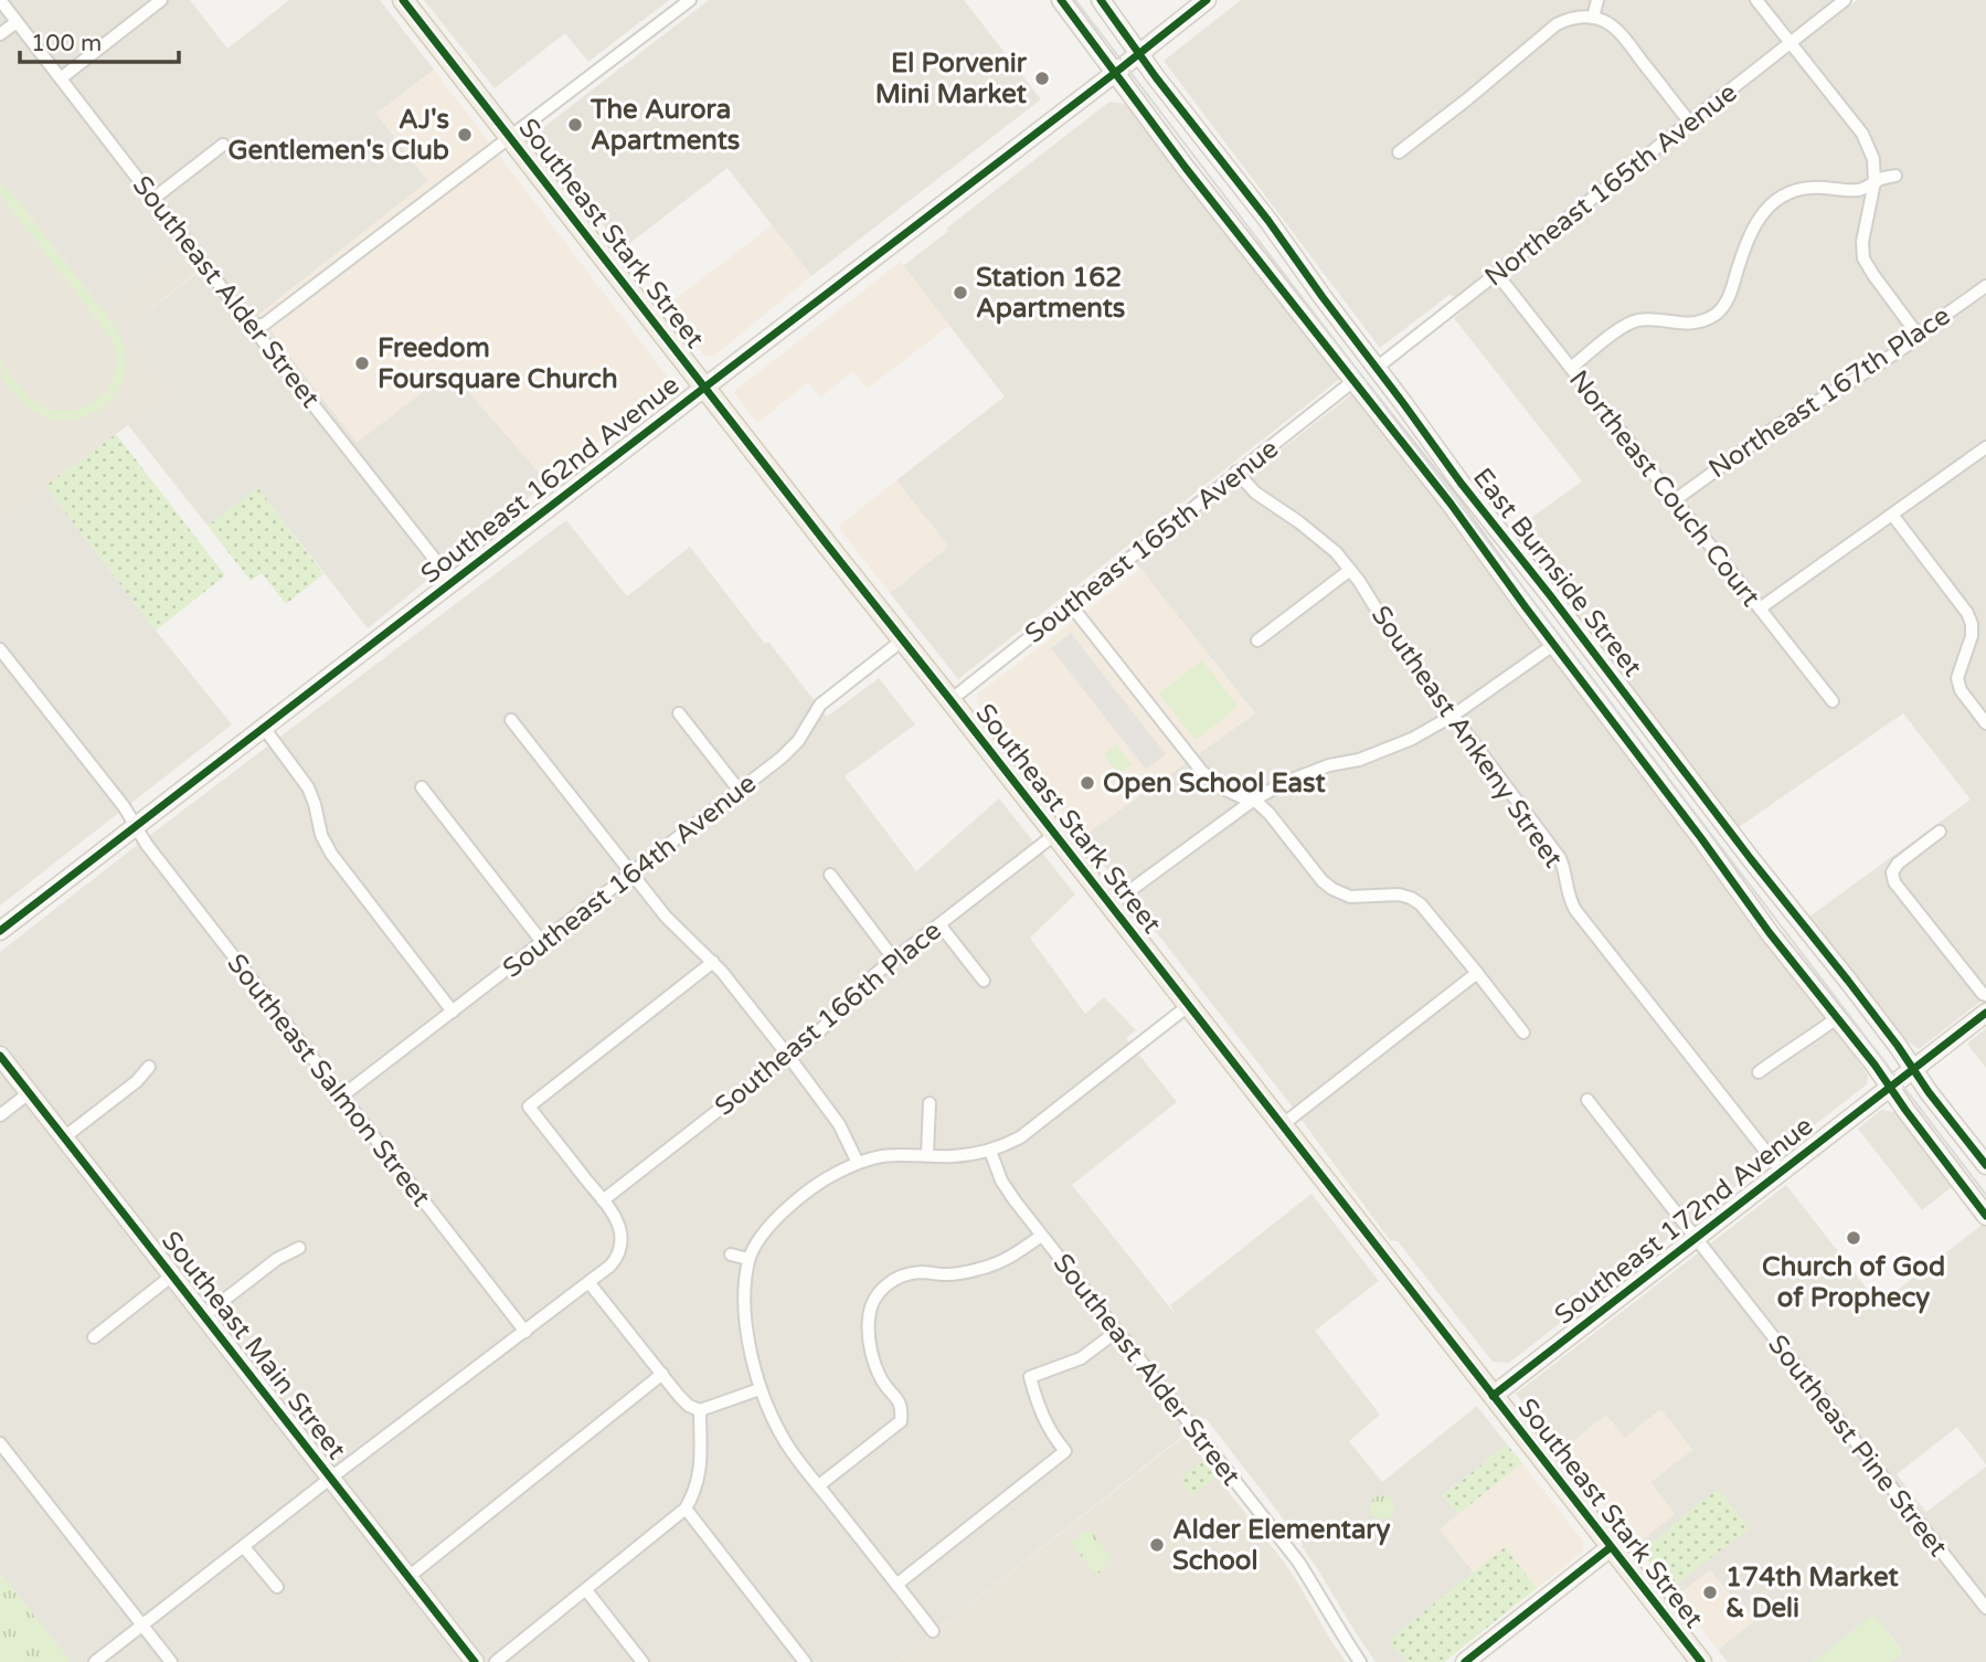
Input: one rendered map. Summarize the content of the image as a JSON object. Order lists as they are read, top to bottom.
{
  "streets": {
    "main road": ["Southeast Stark Street"],
    "street": [
      "Northeast 165th Avenue",
      "Southeast Alder Street",
      "Northeast 167th Place",
      "Southeast 162nd Avenue",
      "Northeast Couch Court",
      "Southeast 165th Avenue",
      "East Burnside Street",
      "Southeast Ankeny Street",
      "Southeast 164th Avenue",
      "Southeast 166th Place",
      "Southeast Salmon Street",
      "Southeast 172nd Avenue",
      "Southeast Main Street",
      "Southeast Pine Street"
    ]
  },
  "crossings": [
    ["Northeast 165th Avenue", "Northeast Couch Court"],
    ["Northeast 165th Avenue", "East Burnside Street"],
    ["Southeast Stark Street", "Southeast 162nd Avenue"],
    ["Southeast Stark Street", "Southeast 165th Avenue"],
    ["Southeast Stark Street", "Southeast 164th Avenue"],
    ["Southeast Stark Street", "Southeast 166th Place"],
    ["Southeast Stark Street", "Southeast 172nd Avenue"],
    ["Southeast Alder Street", "Southeast 162nd Avenue"],
    ["Northeast 167th Place", "Northeast Couch Court"],
    ["Southeast 162nd Avenue", "East Burnside Street"],
    ["Southeast 162nd Avenue", "Southeast Salmon Street"],
    ["Southeast 165th Avenue", "East Burnside Street"],
    ["Southeast 165th Avenue", "Southeast Ankeny Street"],
    ["East Burnside Street", "Southeast 172nd Avenue"],
    ["Southeast Ankeny Street", "Southeast 172nd Avenue"],
    ["Southeast 164th Avenue", "Southeast Salmon Street"],
    ["Southeast 172nd Avenue", "Southeast Pine Street"]
  ],
  "places": [
    "El Porvenir Mini Market",
    "The Aurora Apartments",
    "AJ's Gentlemen's Club",
    "Station 162 Apartments",
    "Freedom Foursquare Church",
    "Open School East",
    "Church of God of Prophecy",
    "Alder Elementary School",
    "174th Market & Deli"
  ],
  "scale_bar": "100 m"
}
